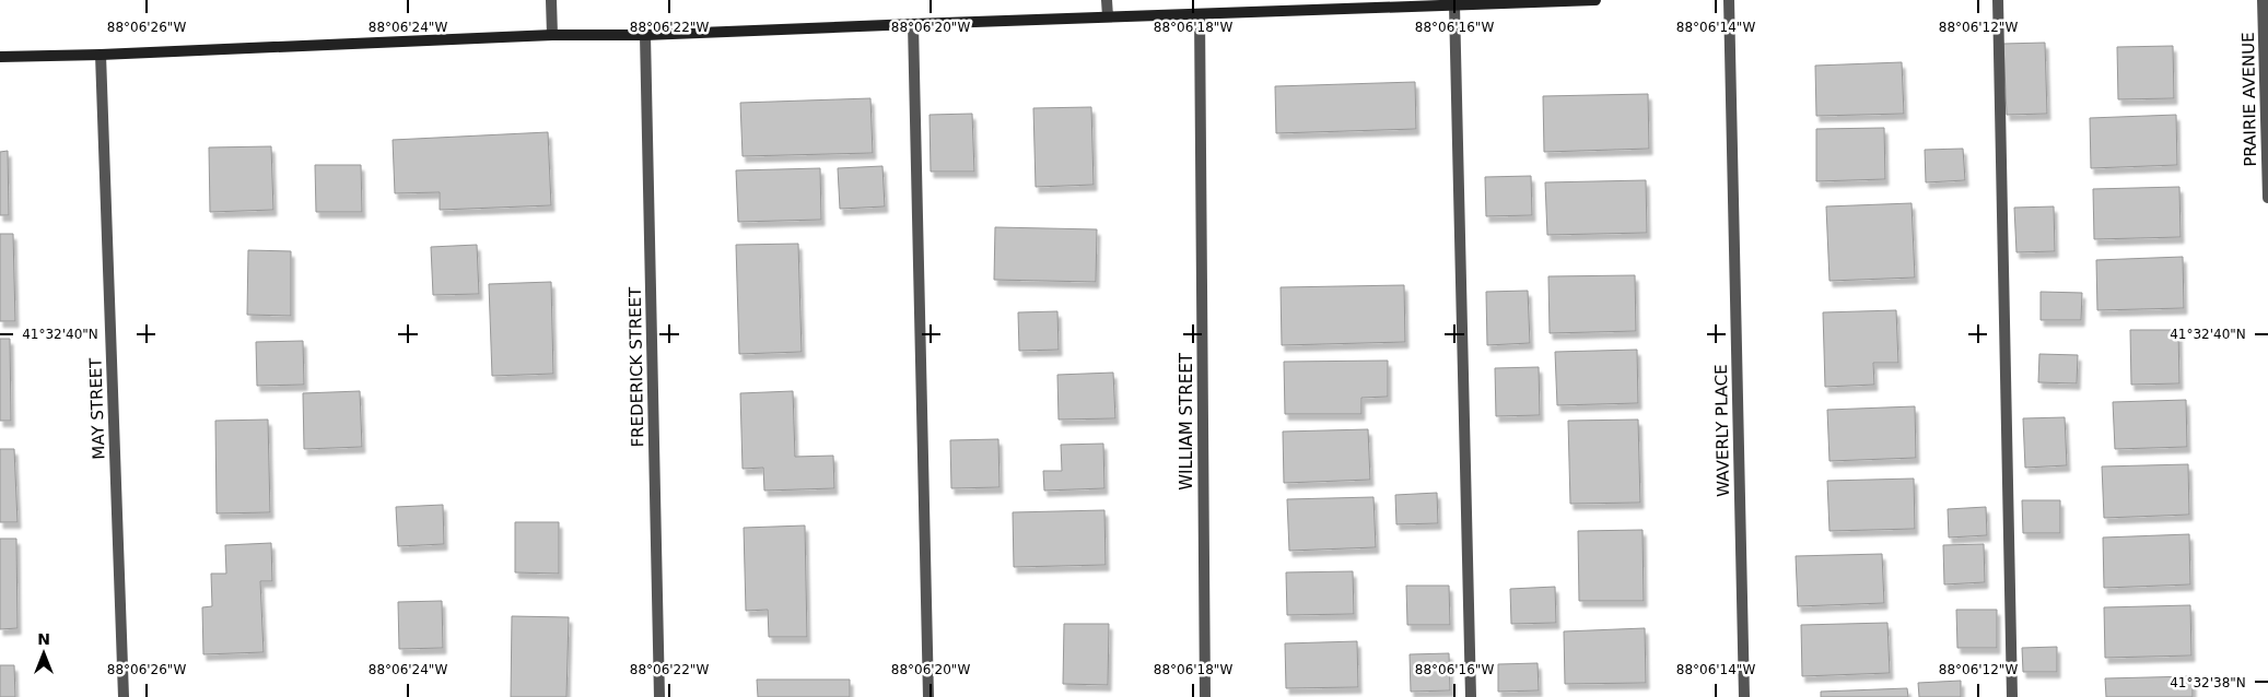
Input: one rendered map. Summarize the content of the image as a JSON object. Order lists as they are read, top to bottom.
{
  "streets": {
    "street": [
      "PRAIRIE AVENUE",
      "FREDERICK STREET",
      "MAY STREET",
      "WILLIAM STREET",
      "WAVERLY PLACE"
    ]
  },
  "north": "top",
  "coordinates": [
    "88°06'26\"W",
    "88°06'24\"W",
    "88°06'22\"W",
    "88°06'20\"W",
    "88°06'18\"W",
    "88°06'16\"W",
    "88°06'14\"W",
    "88°06'12\"W",
    "41°32'40\"N",
    "41°32'38\"N"
  ]
}
